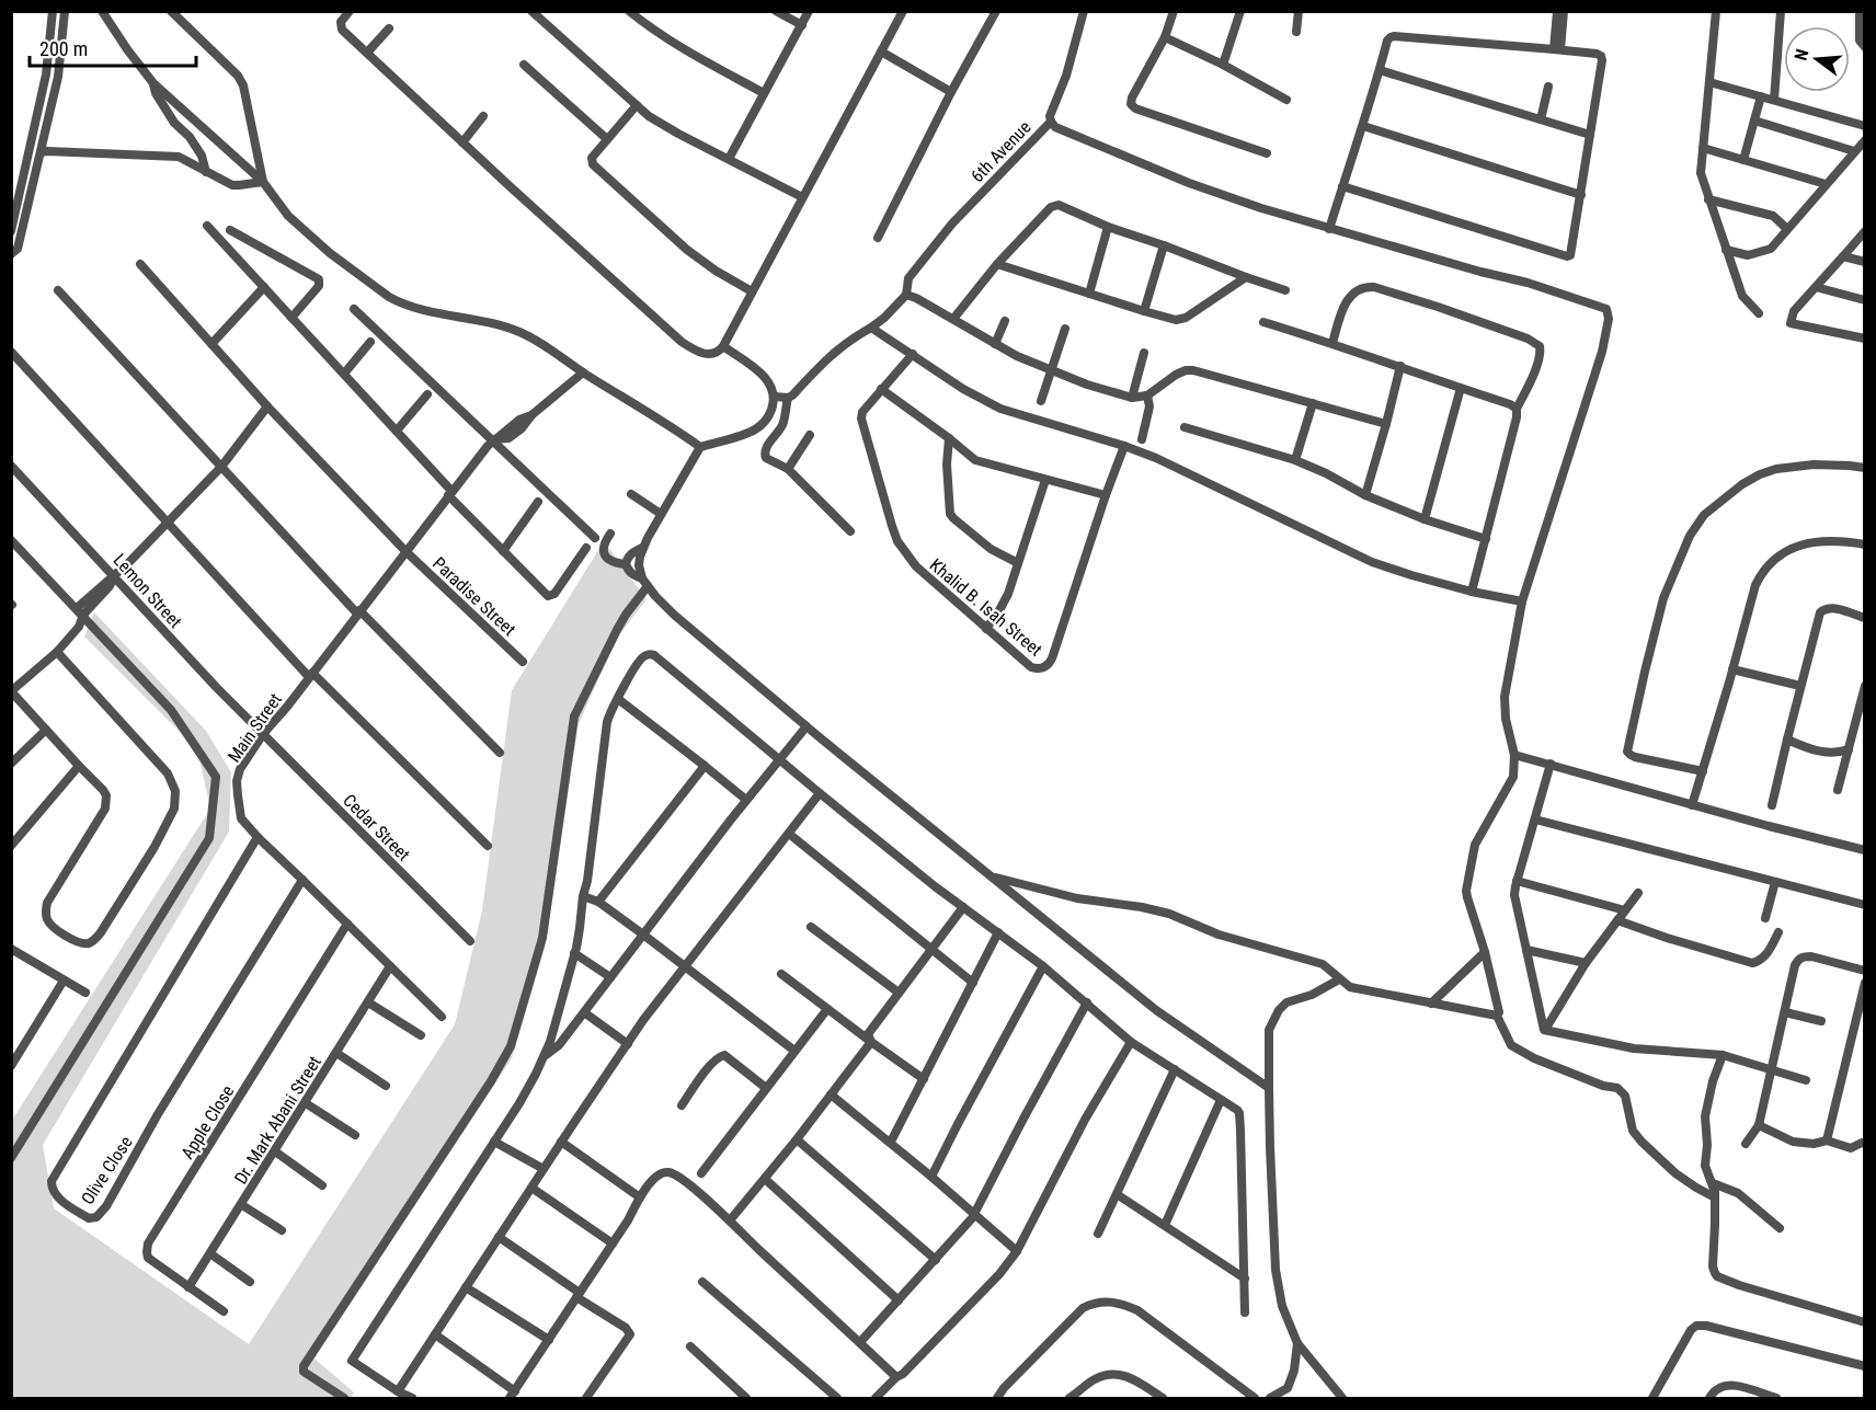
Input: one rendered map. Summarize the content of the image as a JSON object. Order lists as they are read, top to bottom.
{
  "streets": {
    "street": [
      "6th Avenue",
      "Lemon Street",
      "Paradise Street",
      "Khalid B. Isah Street",
      "Main Street",
      "Cedar Street",
      "Dr. Mark Abani Street",
      "Apple Close",
      "Olive Close"
    ]
  },
  "crossings": [
    ["Lemon Street", "Main Street"],
    ["Lemon Street", "Cedar Street"],
    ["Paradise Street", "Main Street"],
    ["Main Street", "Cedar Street"],
    ["Main Street", "Dr. Mark Abani Street"],
    ["Main Street", "Apple Close"],
    ["Main Street", "Olive Close"],
    ["Dr. Mark Abani Street", "Apple Close"]
  ],
  "scale_bar": "200 m",
  "north": "left"
}
